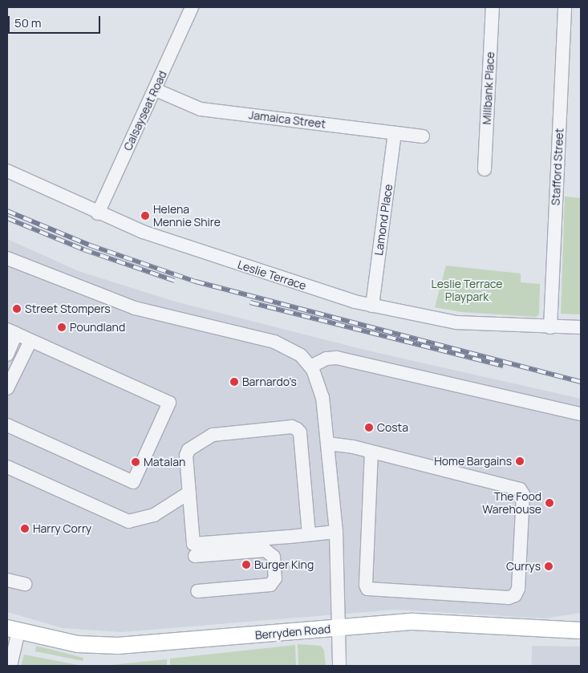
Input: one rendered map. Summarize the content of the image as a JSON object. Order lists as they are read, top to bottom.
{
  "streets": {
    "main road": ["Berryden Road"],
    "street": [
      "Millbank Place",
      "Calsayseat Road",
      "Jamaica Street",
      "Stafford Street",
      "Lamond Place",
      "Leslie Terrace"
    ]
  },
  "crossings": [
    ["Calsayseat Road", "Jamaica Street"],
    ["Calsayseat Road", "Leslie Terrace"],
    ["Jamaica Street", "Lamond Place"],
    ["Stafford Street", "Leslie Terrace"],
    ["Lamond Place", "Leslie Terrace"]
  ],
  "parks": ["Leslie Terrace Playpark"],
  "places": [
    "Helena Mennie Shire",
    "Street Stompers",
    "Poundland",
    "Barnardo's",
    "Costa",
    "Home Bargains",
    "Matalan",
    "The Food Warehouse",
    "Harry Corry",
    "Burger King",
    "Currys"
  ],
  "scale_bar": "50 m"
}
